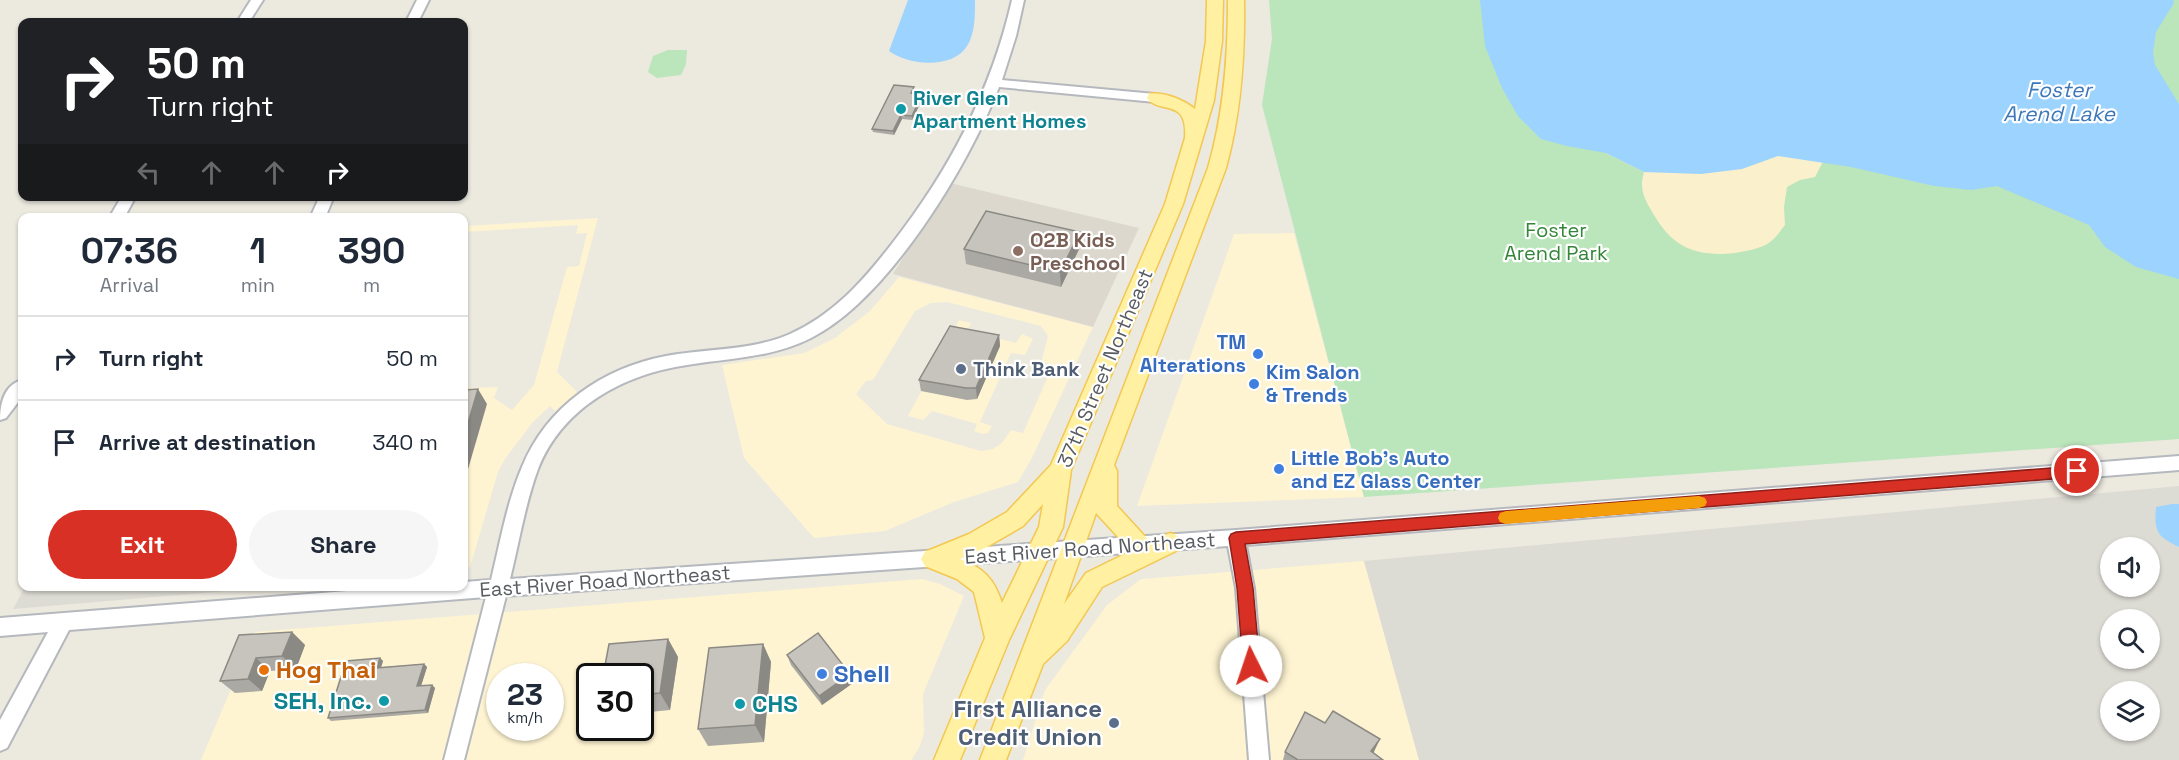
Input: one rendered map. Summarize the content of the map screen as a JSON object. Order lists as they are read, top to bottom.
{
  "streets": {
    "main road": ["37th Street Northeast"],
    "street": ["East River Road Northeast"]
  },
  "crossings": [
    ["37th Street Northeast", "East River Road Northeast"]
  ],
  "water": ["Foster Arend Lake"],
  "parks": ["Foster Arend Park"],
  "places": [
    "River Glen Apartment Homes",
    "O2B Kids Preschool",
    "TM Alterations",
    "Think Bank",
    "Kim Salon & Trends",
    "Little Bob's Auto and EZ Glass Center",
    "Hog Thai",
    "Shell",
    "SEH, Inc.",
    "CHS",
    "First Alliance Credit Union"
  ],
  "page": {
    "turn": ["50 m", "Turn right"],
    "eta": [
      "07:36",
      "Arrival",
      "1",
      "min",
      "390",
      "m"
    ],
    "list": [
      {
        "name": "Turn right",
        "value": "50 m"
      },
      {
        "name": "Arrive at destination",
        "value": "340 m"
      }
    ],
    "buttons": ["Exit", "Share"],
    "speed": "23 km/h",
    "limit": "30"
  }
}
